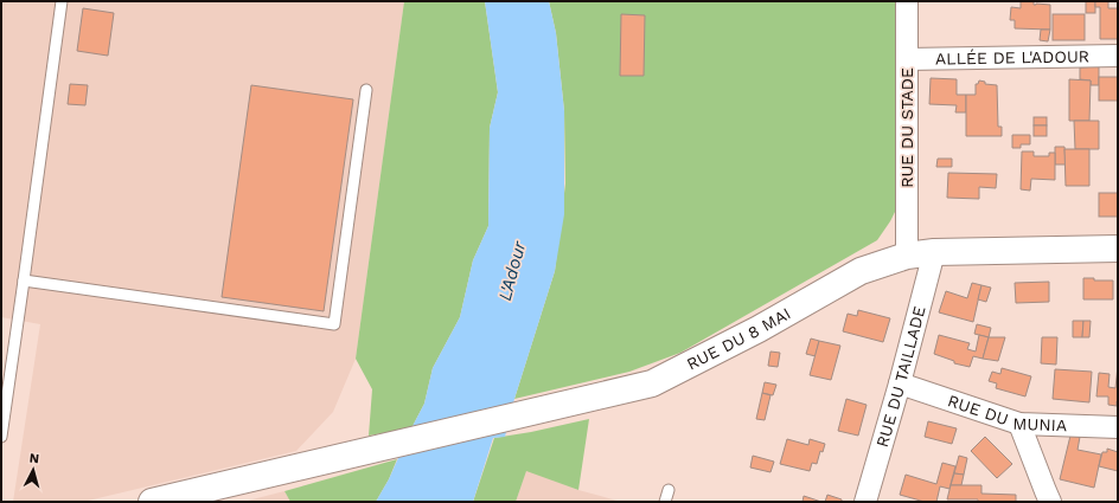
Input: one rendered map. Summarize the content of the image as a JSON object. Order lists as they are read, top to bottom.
{
  "streets": {
    "street": [
      "ALLÉE DE L'ADOUR",
      "RUE DU STADE",
      "RUE DU 8 MAI",
      "RUE DU TAILLADE",
      "RUE DU MUNIA"
    ]
  },
  "crossings": [
    ["ALLÉE DE L'ADOUR", "RUE DU STADE"],
    ["RUE DU STADE", "RUE DU 8 MAI"],
    ["RUE DU 8 MAI", "RUE DU TAILLADE"],
    ["RUE DU TAILLADE", "RUE DU MUNIA"]
  ],
  "water": ["L'Adour"],
  "north": "top"
}
